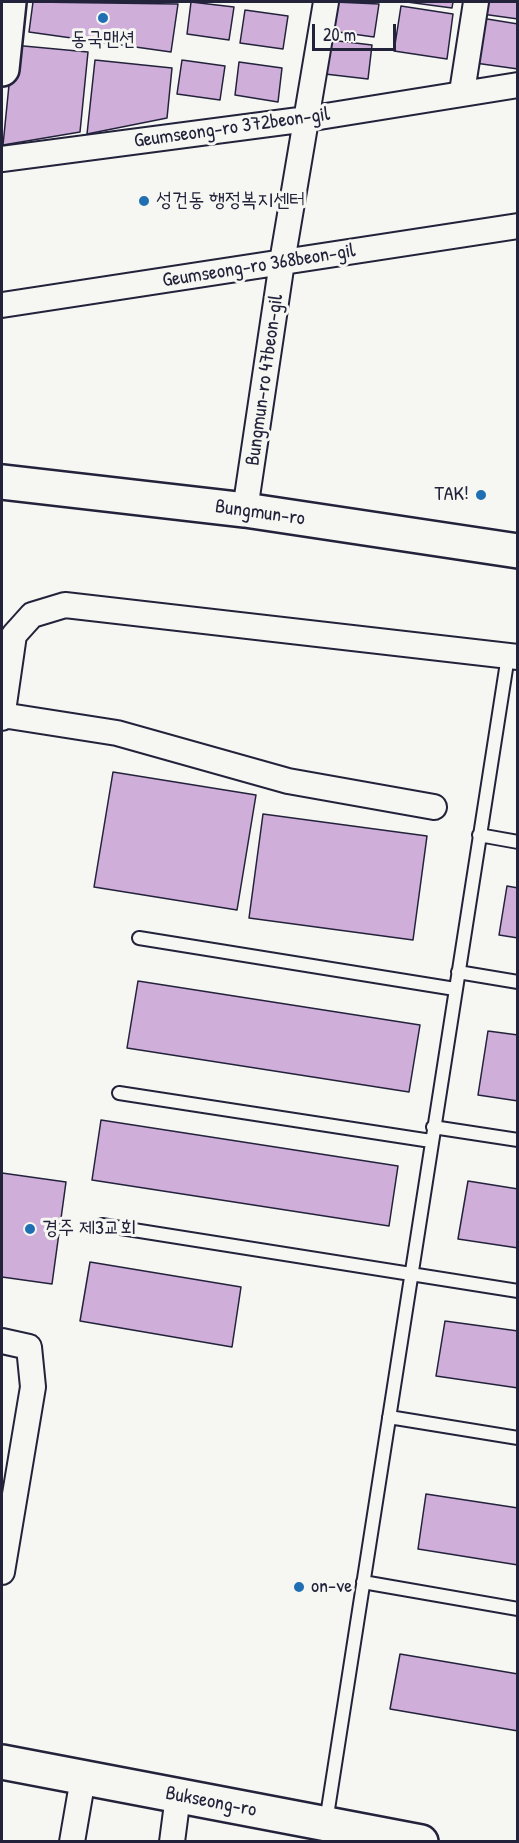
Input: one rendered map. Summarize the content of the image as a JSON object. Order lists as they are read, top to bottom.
{
  "streets": {
    "street": [
      "Geumseong-ro 372beon-gil",
      "Geumseong-ro 368beon-gil",
      "Bungmun-ro 47beon-gil",
      "Bungmun-ro",
      "Bukseong-ro"
    ]
  },
  "crossings": [
    ["Geumseong-ro 372beon-gil", "Bungmun-ro 47beon-gil"],
    ["Geumseong-ro 368beon-gil", "Bungmun-ro 47beon-gil"],
    ["Bungmun-ro 47beon-gil", "Bungmun-ro"]
  ],
  "places": [
    "동국맨션",
    "성건동 행정복지센터",
    "TAK!",
    "경주 제3교회",
    "on-ve"
  ],
  "scale_bar": "20 m"
}
